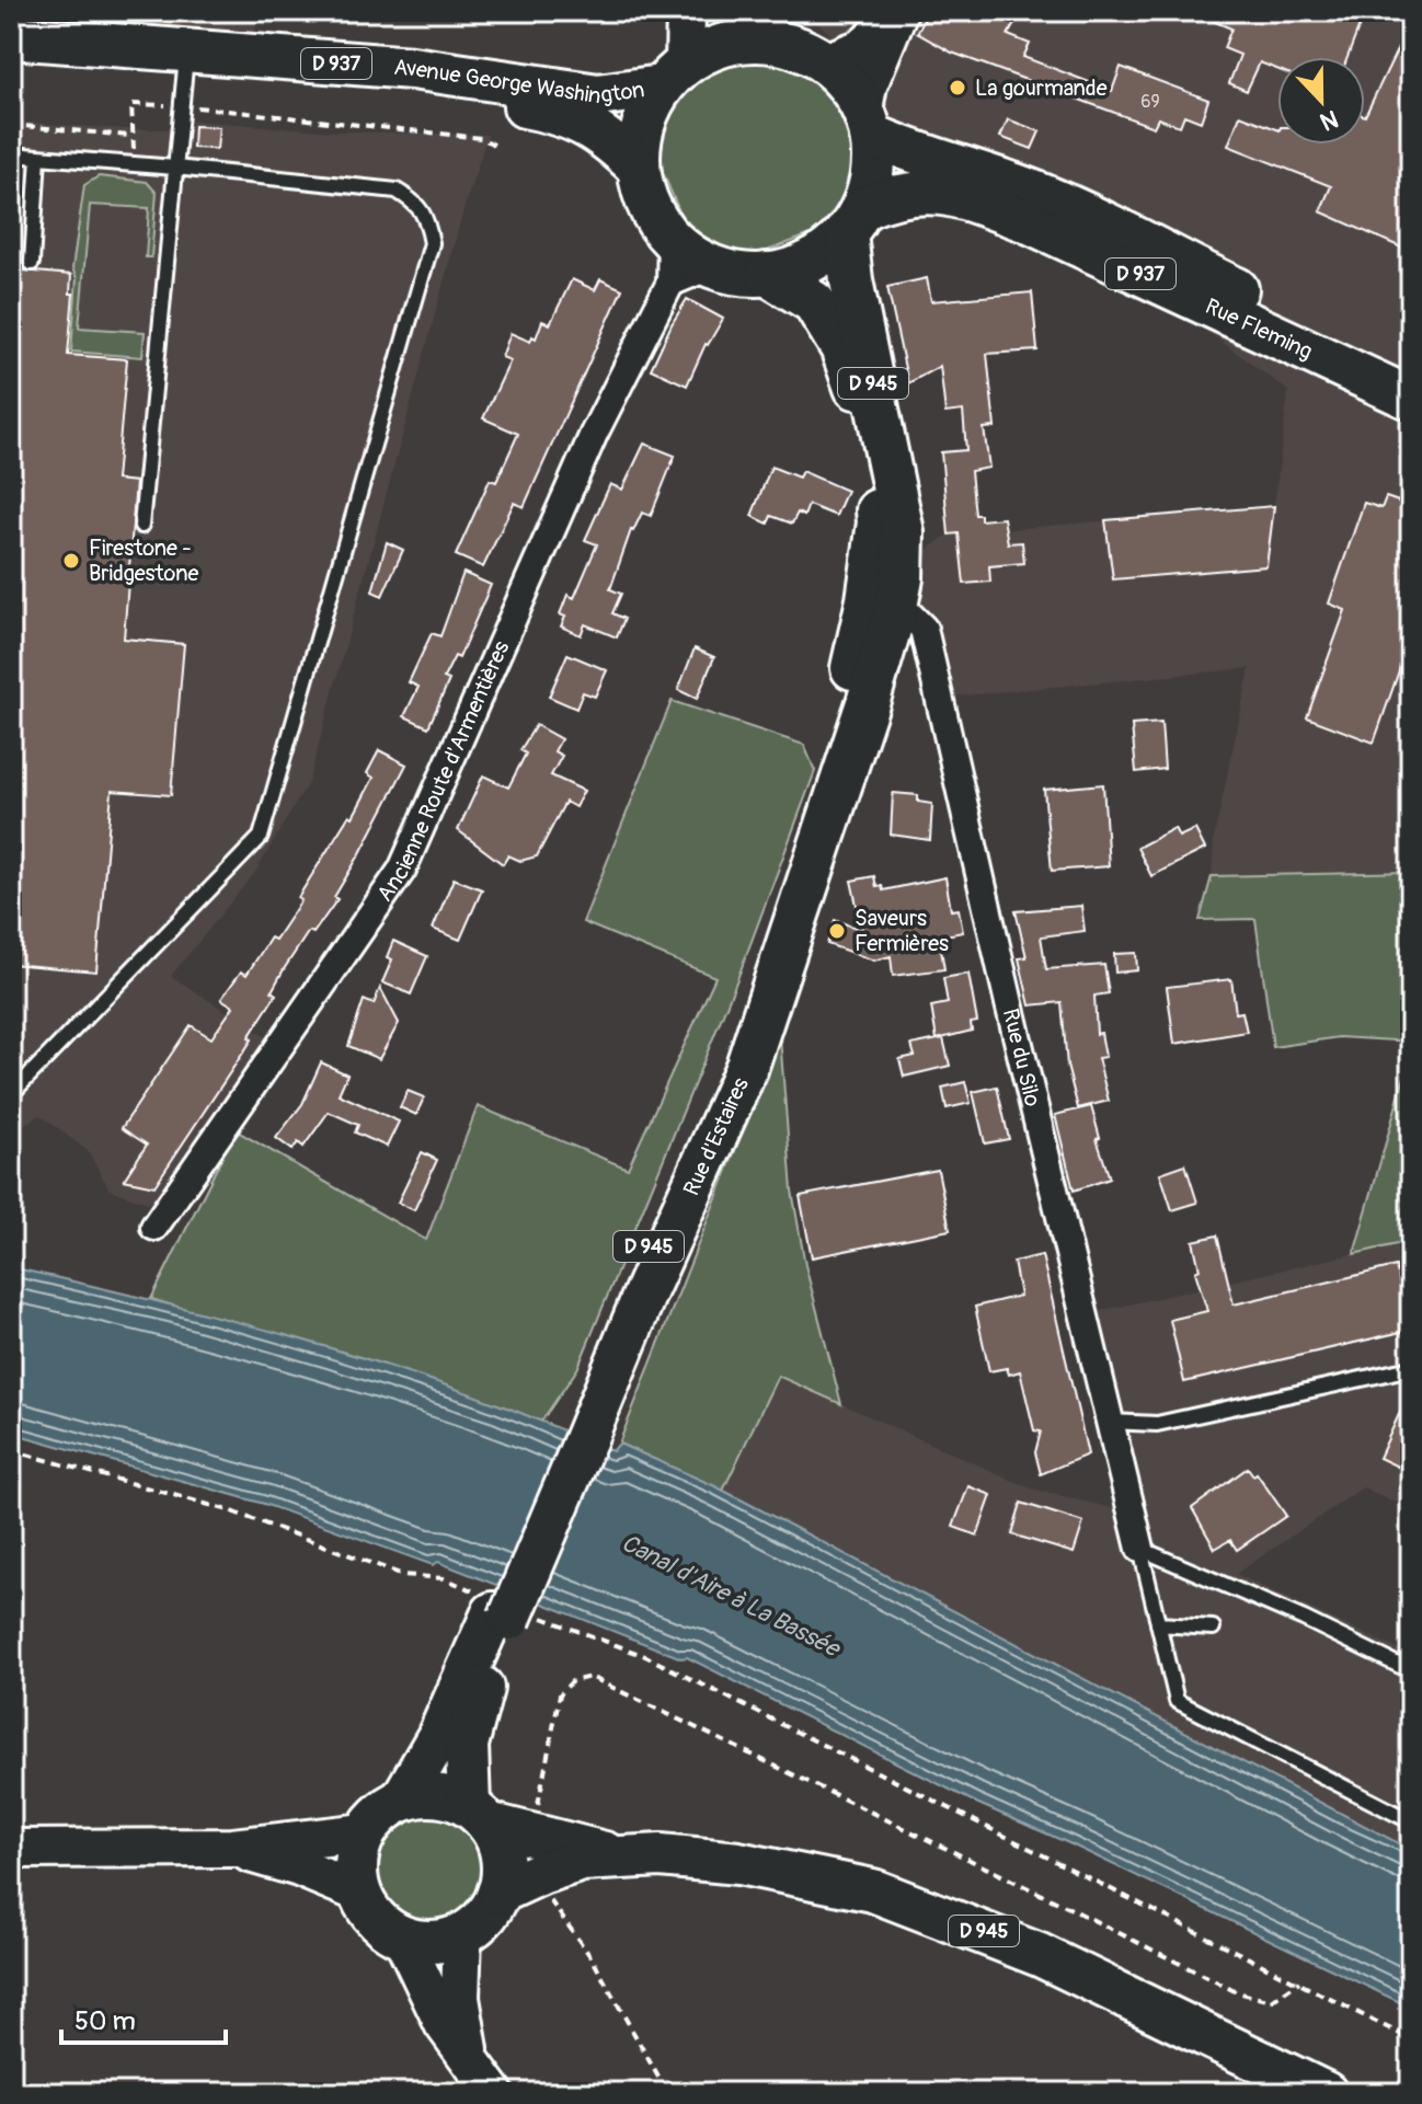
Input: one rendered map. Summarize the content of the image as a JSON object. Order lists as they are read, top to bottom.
{
  "streets": {
    "main road": [
      "D 937",
      "Avenue George Washington",
      "Rue Fleming",
      "D 945"
    ],
    "street": ["Ancienne Route d'Armentières", "Rue du Silo"]
  },
  "crossings": [
    ["Avenue George Washington", "Rue Fleming"],
    ["Avenue George Washington", "D 945"],
    ["Avenue George Washington", "Ancienne Route d'Armentières"],
    ["Rue Fleming", "D 945"],
    ["Rue Fleming", "Ancienne Route d'Armentières"],
    ["D 945", "Ancienne Route d'Armentières"],
    ["D 945", "Rue du Silo"]
  ],
  "water": ["Canal d'Aire à La Bassée"],
  "places": ["La gourmande", "Firestone - Bridgestone", "Saveurs Fermières"],
  "house_numbers": ["69"],
  "scale_bar": "50 m",
  "north": "bottom"
}
